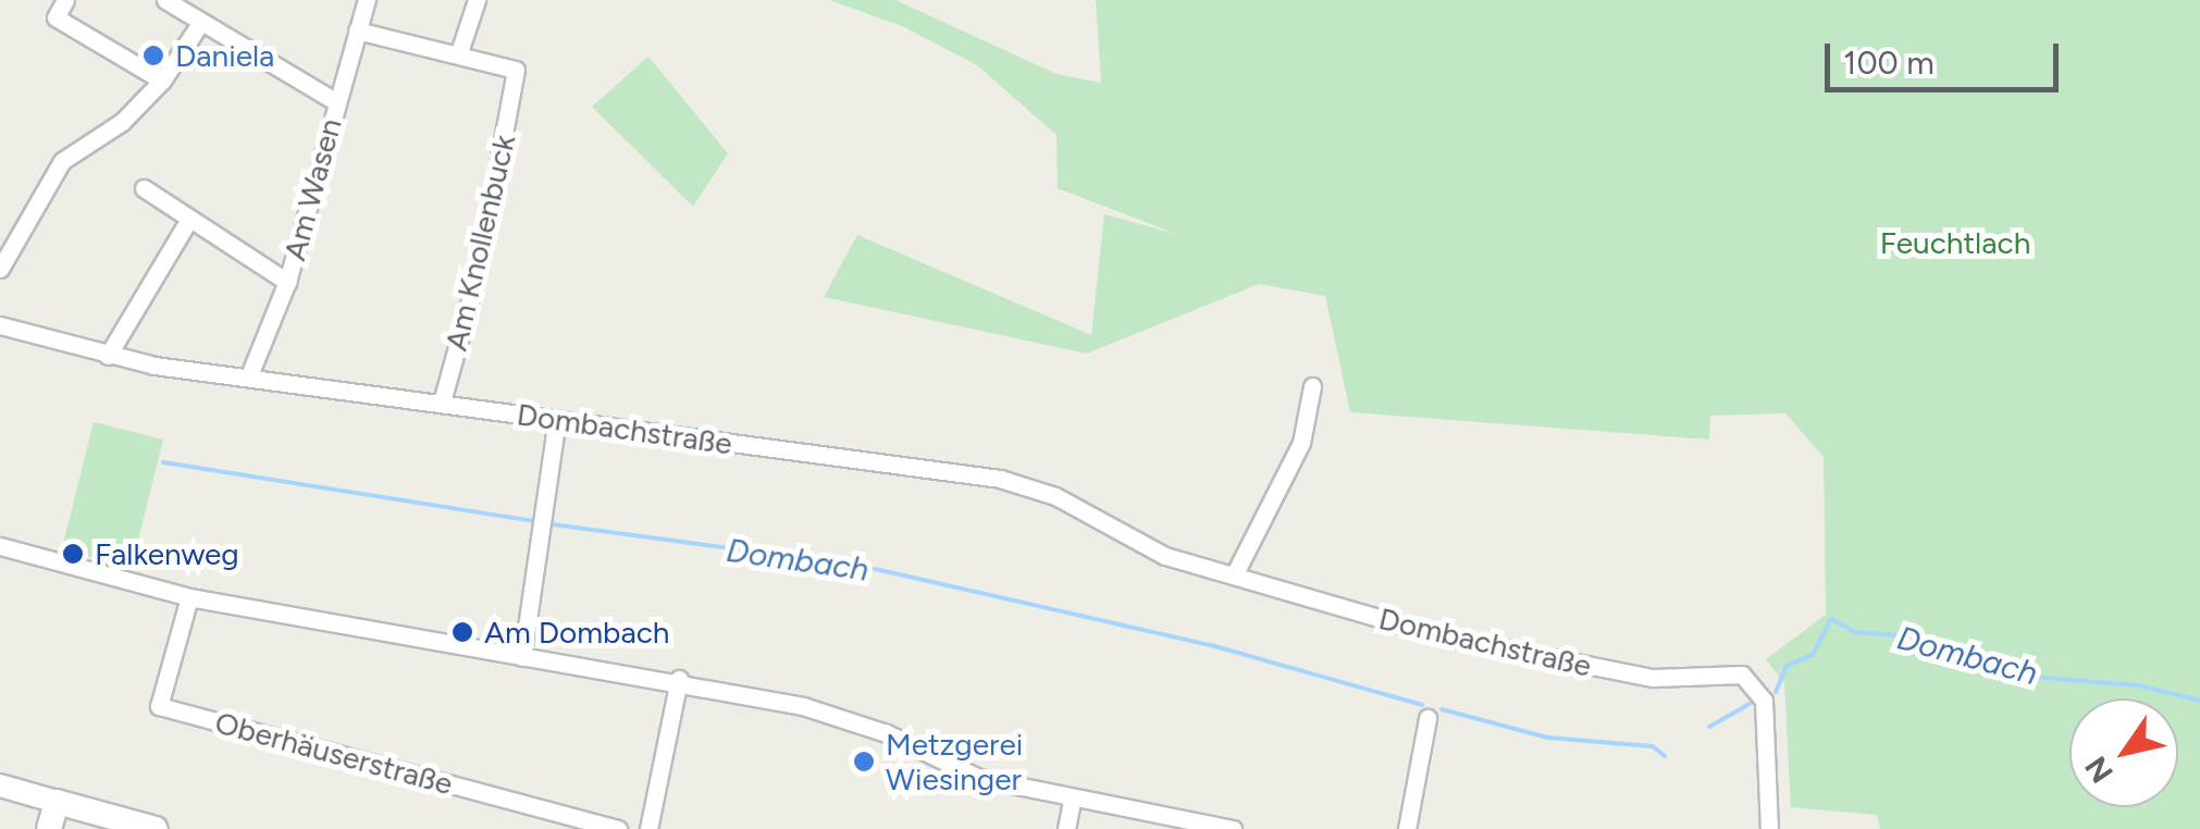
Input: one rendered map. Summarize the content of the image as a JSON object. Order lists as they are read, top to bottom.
{
  "streets": {
    "street": [
      "Am Wasen",
      "Am Knollenbuck",
      "Dombachstraße",
      "Oberhäuserstraße"
    ]
  },
  "crossings": [
    ["Am Wasen", "Dombachstraße"],
    ["Am Knollenbuck", "Dombachstraße"]
  ],
  "water": ["Dombach"],
  "parks": ["Feuchtlach"],
  "places": [
    "Daniela",
    "Falkenweg",
    "Am Dombach",
    "Metzgerei Wiesinger"
  ],
  "scale_bar": "100 m",
  "north": "bottom left"
}
